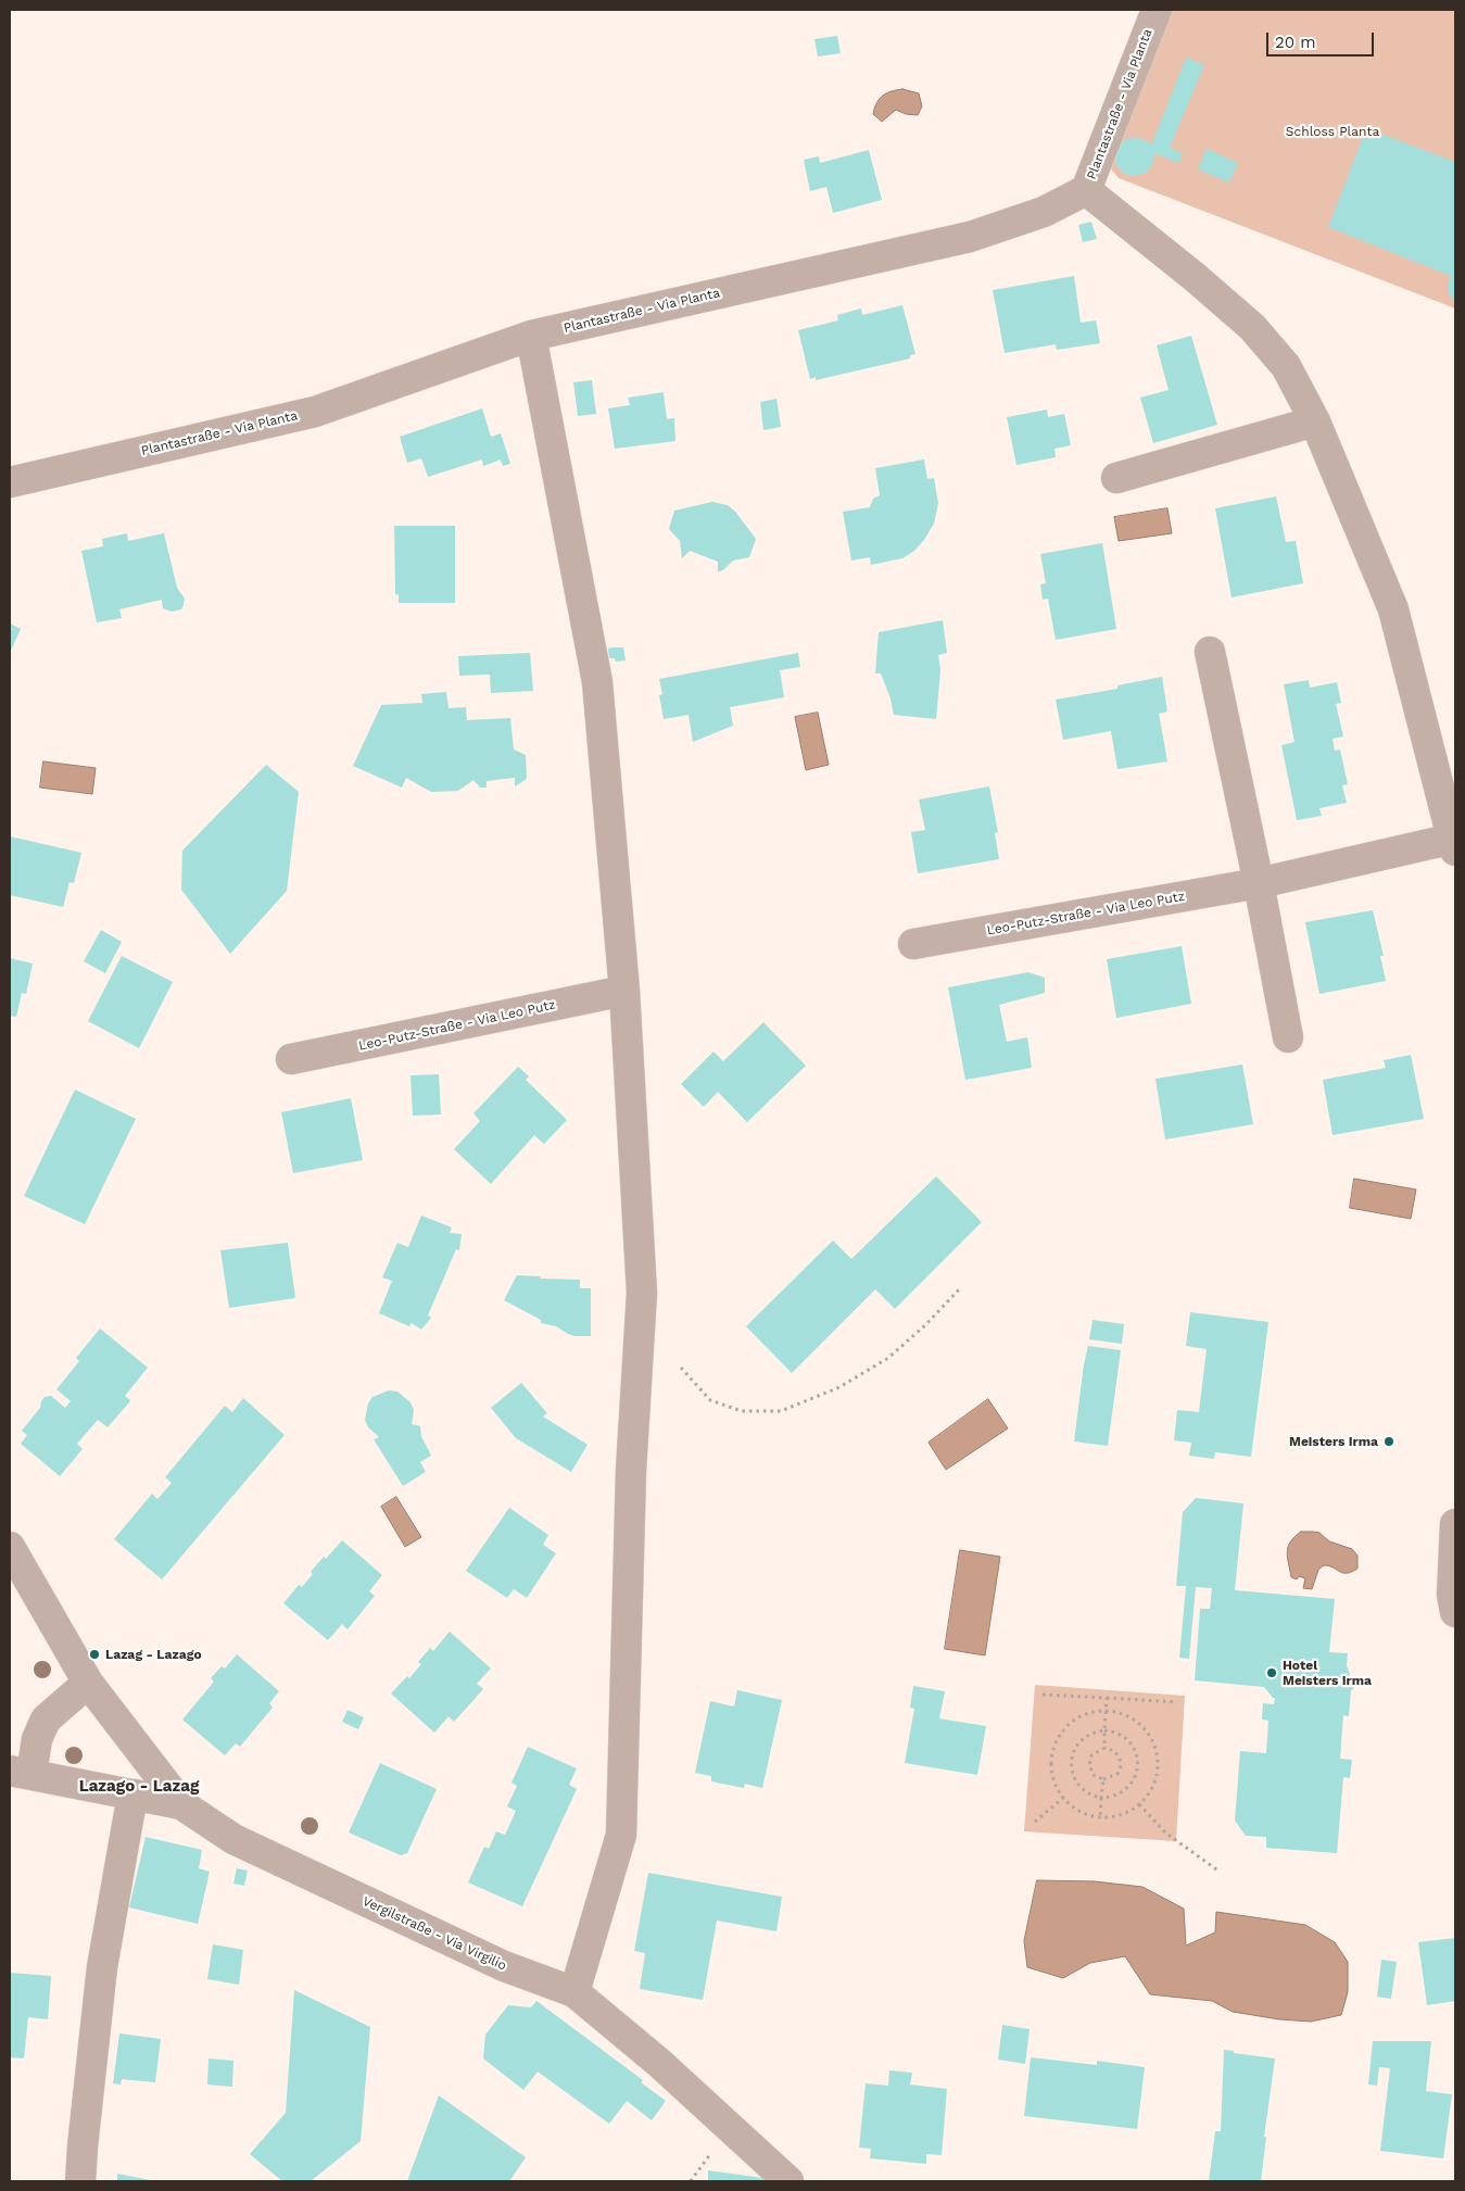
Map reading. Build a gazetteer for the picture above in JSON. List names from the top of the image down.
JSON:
{
  "streets": {
    "street": ["Plantastraße - Via Planta", "Leo-Putz-Straße - Via Leo Putz", "Vergilstraße - Via Virgilio"]
  },
  "districts": ["Lazago - Lazag"],
  "parks": ["Schloss Planta"],
  "places": ["Meisters Irma", "Lazag - Lazago", "Hotel Meisters Irma"],
  "scale_bar": "20 m"
}
